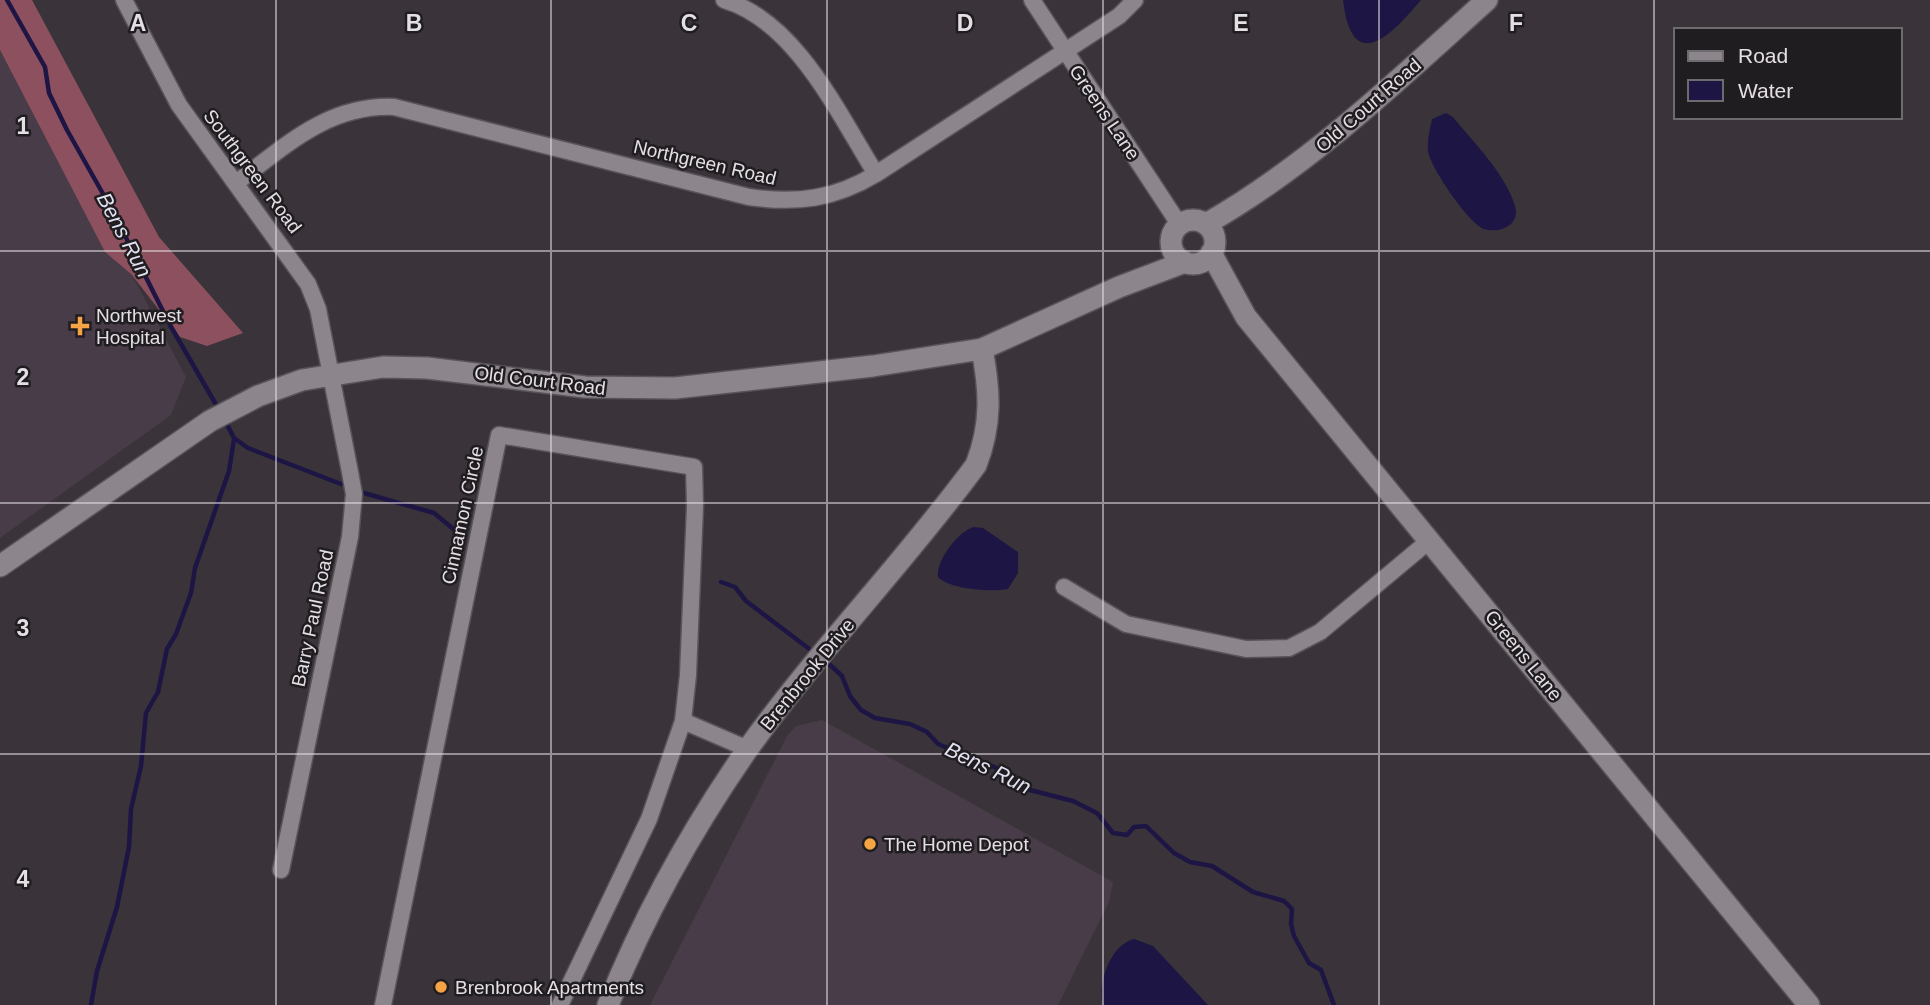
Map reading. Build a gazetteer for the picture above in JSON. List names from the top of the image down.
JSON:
{
  "streets": {
    "street": [
      "Old Court Road",
      "Greens Lane",
      "Northgreen Road",
      "Southgreen Road",
      "Cinnamon Circle",
      "Barry Paul Road",
      "Brenbrook Drive"
    ]
  },
  "crossings": [
    ["Old Court Road", "Greens Lane"],
    ["Old Court Road", "Southgreen Road"],
    ["Old Court Road", "Barry Paul Road"],
    ["Old Court Road", "Brenbrook Drive"],
    ["Greens Lane", "Northgreen Road"],
    ["Northgreen Road", "Southgreen Road"],
    ["Southgreen Road", "Barry Paul Road"]
  ],
  "water": ["Bens Run"],
  "places": {
    "health": ["Northwest Hospital"],
    "other": ["The Home Depot", "Brenbrook Apartments"]
  },
  "legend": ["Road", "Water"],
  "grid": {
    "columns": [
      "A",
      "B",
      "C",
      "D",
      "E",
      "F"
    ],
    "rows": [
      "1",
      "2",
      "3",
      "4"
    ]
  }
}
